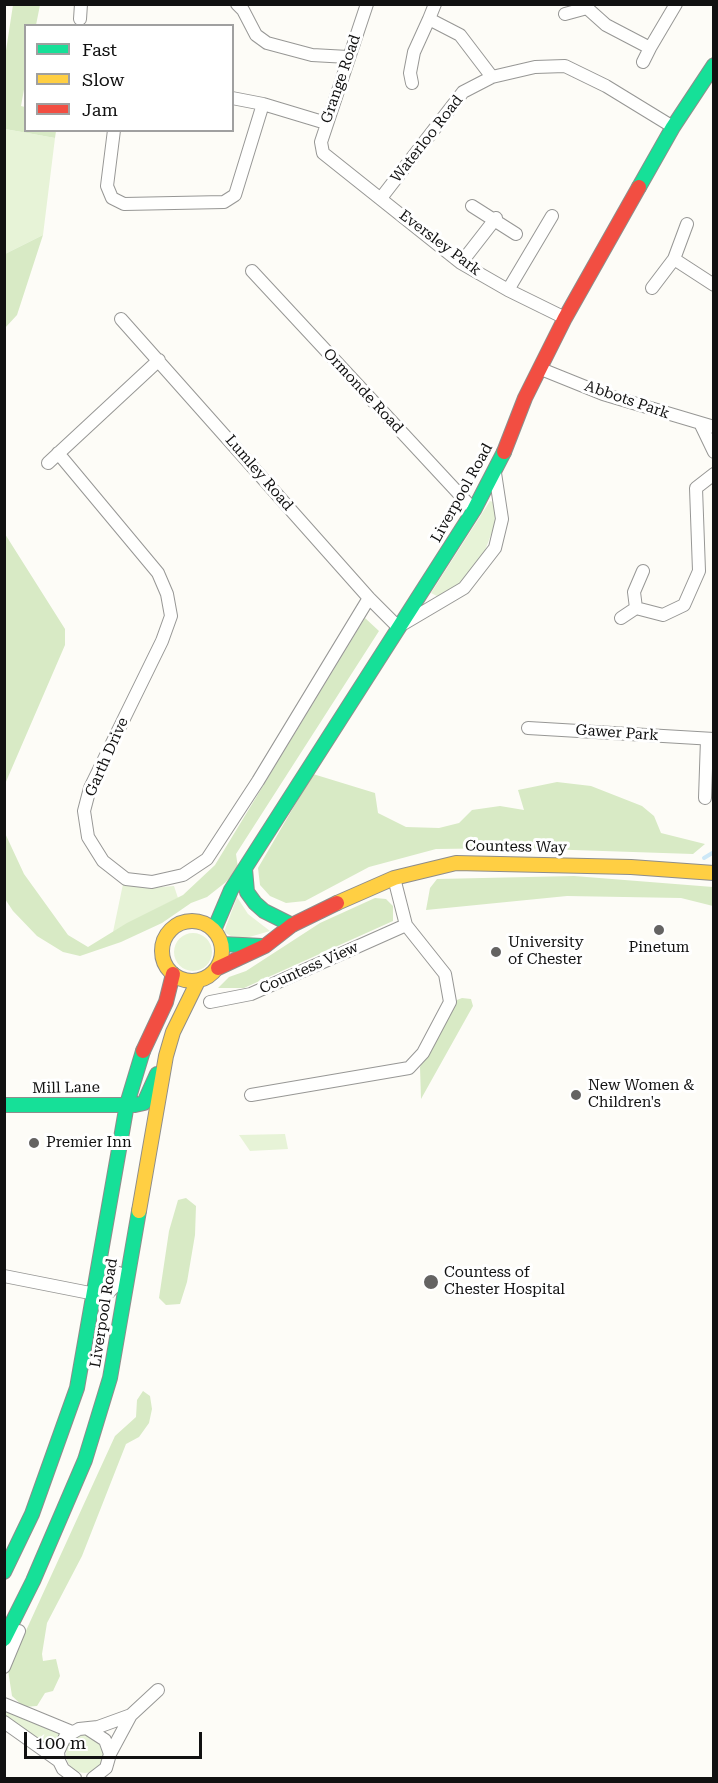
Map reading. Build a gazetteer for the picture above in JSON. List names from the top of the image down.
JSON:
{
  "streets": {
    "main road": ["Liverpool Road", "Countess Way", "Mill Lane"],
    "street": [
      "Grange Road",
      "Waterloo Road",
      "Eversley Park",
      "Ormonde Road",
      "Abbots Park",
      "Lumley Road",
      "Gawer Park",
      "Garth Drive",
      "Countess View"
    ]
  },
  "crossings": [
    ["Grange Road", "Eversley Park"],
    ["Waterloo Road", "Eversley Park"],
    ["Waterloo Road", "Liverpool Road"],
    ["Eversley Park", "Liverpool Road"],
    ["Ormonde Road", "Liverpool Road"],
    ["Abbots Park", "Liverpool Road"],
    ["Lumley Road", "Liverpool Road"],
    ["Lumley Road", "Garth Drive"],
    ["Liverpool Road", "Countess Way"],
    ["Liverpool Road", "Mill Lane"]
  ],
  "places": [
    "Pinetum",
    "University of Chester",
    "New Women & Children's",
    "Premier Inn",
    "Countess of Chester Hospital"
  ],
  "legend": ["Fast", "Slow", "Jam"],
  "scale_bar": "100 m"
}
